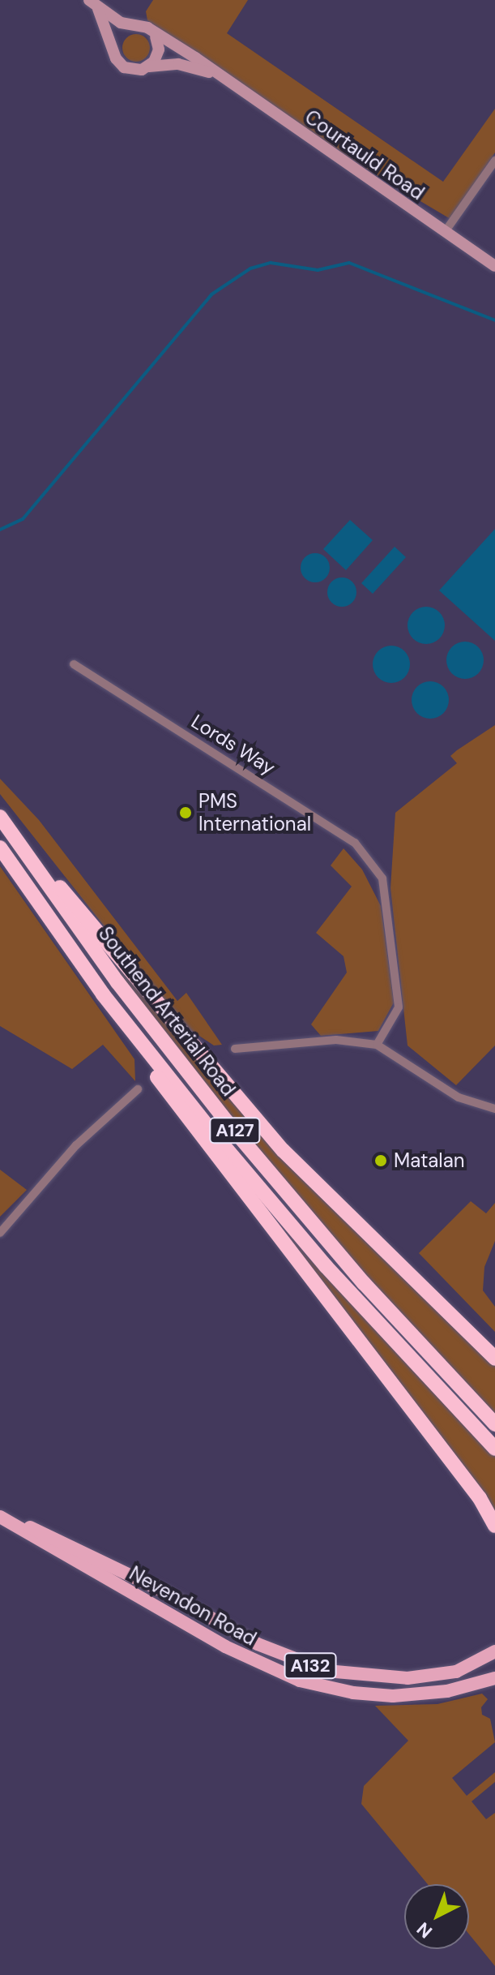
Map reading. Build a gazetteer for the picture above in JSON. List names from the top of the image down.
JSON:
{
  "streets": {
    "highway": ["Southend Arterial Road", "A127"],
    "main road": ["Nevendon Road", "A132"],
    "street": ["Courtauld Road", "Lords Way"]
  },
  "crossings": [
    ["Southend Arterial Road", "A127"]
  ],
  "places": ["PMS International", "Matalan"],
  "north": "bottom left"
}
